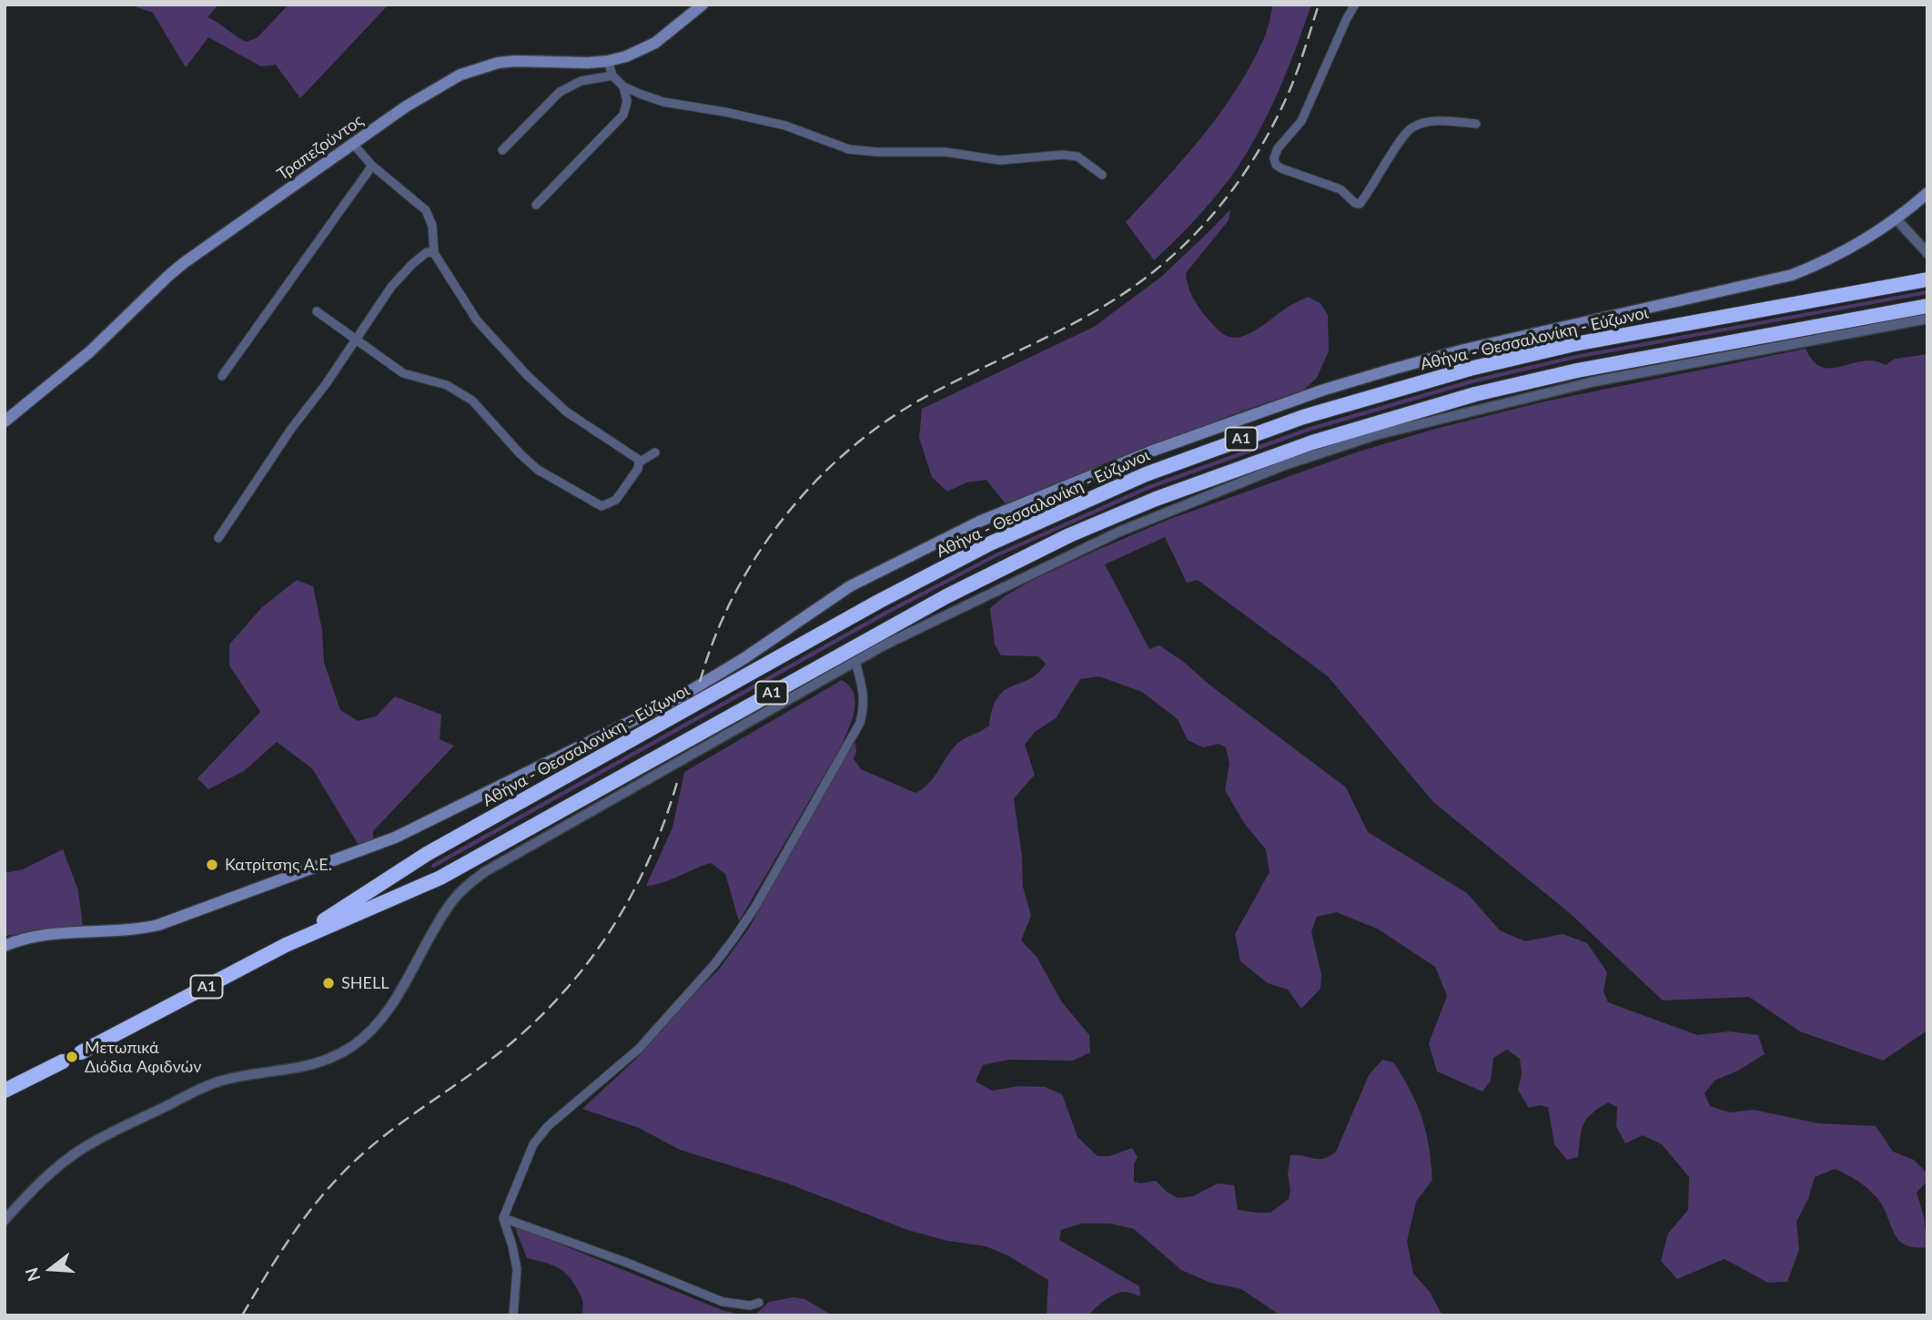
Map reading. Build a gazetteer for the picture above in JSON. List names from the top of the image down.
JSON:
{
  "streets": {
    "highway": ["Αθήνα - Θεσσαλονίκη - Εύζωνοι", "Α1"],
    "main road": ["Τραπεζούντος"]
  },
  "places": ["Κατρίτσης Α.Ε.", "SHELL", "Μετωπικά Διόδια Αφιδνών"],
  "north": "left"
}
